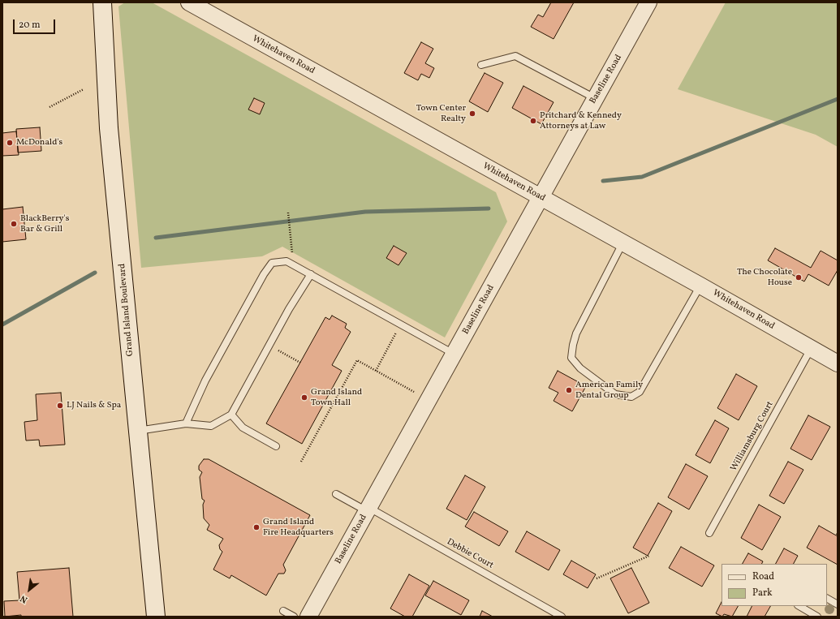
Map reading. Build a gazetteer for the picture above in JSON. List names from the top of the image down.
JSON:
{
  "streets": {
    "main road": ["Grand Island Boulevard"],
    "street": ["Whitehaven Road", "Baseline Road"],
    "lane": ["Williamsburg Court", "Debbie Court"]
  },
  "crossings": [
    ["Whitehaven Road", "Baseline Road"],
    ["Whitehaven Road", "Williamsburg Court"],
    ["Baseline Road", "Debbie Court"]
  ],
  "places": [
    "Town Center Realty",
    "Pritchard & Kennedy Attorneys at Law",
    "McDonald's",
    "BlackBerry's Bar & Grill",
    "The Chocolate House",
    "American Family Dental Group",
    "Grand Island Town Hall",
    "LJ Nails & Spa",
    "Grand Island Fire Headquarters"
  ],
  "legend": ["Road", "Park"],
  "scale_bar": "20 m",
  "north": "bottom left"
}
